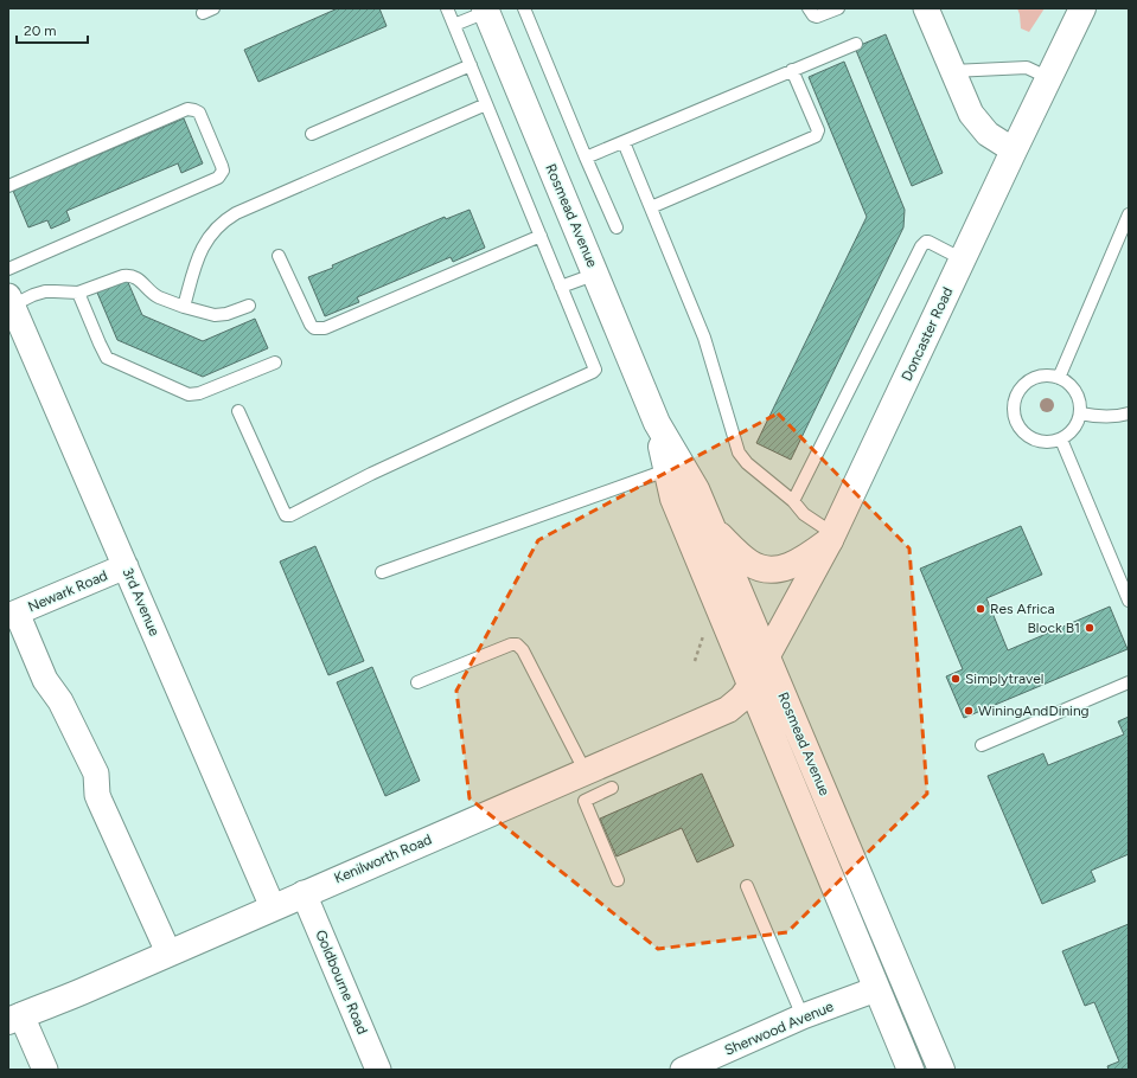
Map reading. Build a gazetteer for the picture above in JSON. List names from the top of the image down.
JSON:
{
  "streets": {
    "main road": ["Rosmead Avenue", "Doncaster Road", "Kenilworth Road"],
    "street": [
      "Newark Road",
      "3rd Avenue",
      "Goldbourne Road",
      "Sherwood Avenue"
    ]
  },
  "crossings": [
    ["Rosmead Avenue", "Doncaster Road"],
    ["Rosmead Avenue", "Kenilworth Road"],
    ["Rosmead Avenue", "Sherwood Avenue"],
    ["Doncaster Road", "Kenilworth Road"],
    ["Newark Road", "3rd Avenue"],
    ["3rd Avenue", "Kenilworth Road"],
    ["Kenilworth Road", "Goldbourne Road"]
  ],
  "places": [
    "Res Africa",
    "Block B1",
    "Simplytravel",
    "WiningAndDining"
  ],
  "scale_bar": "20 m"
}
